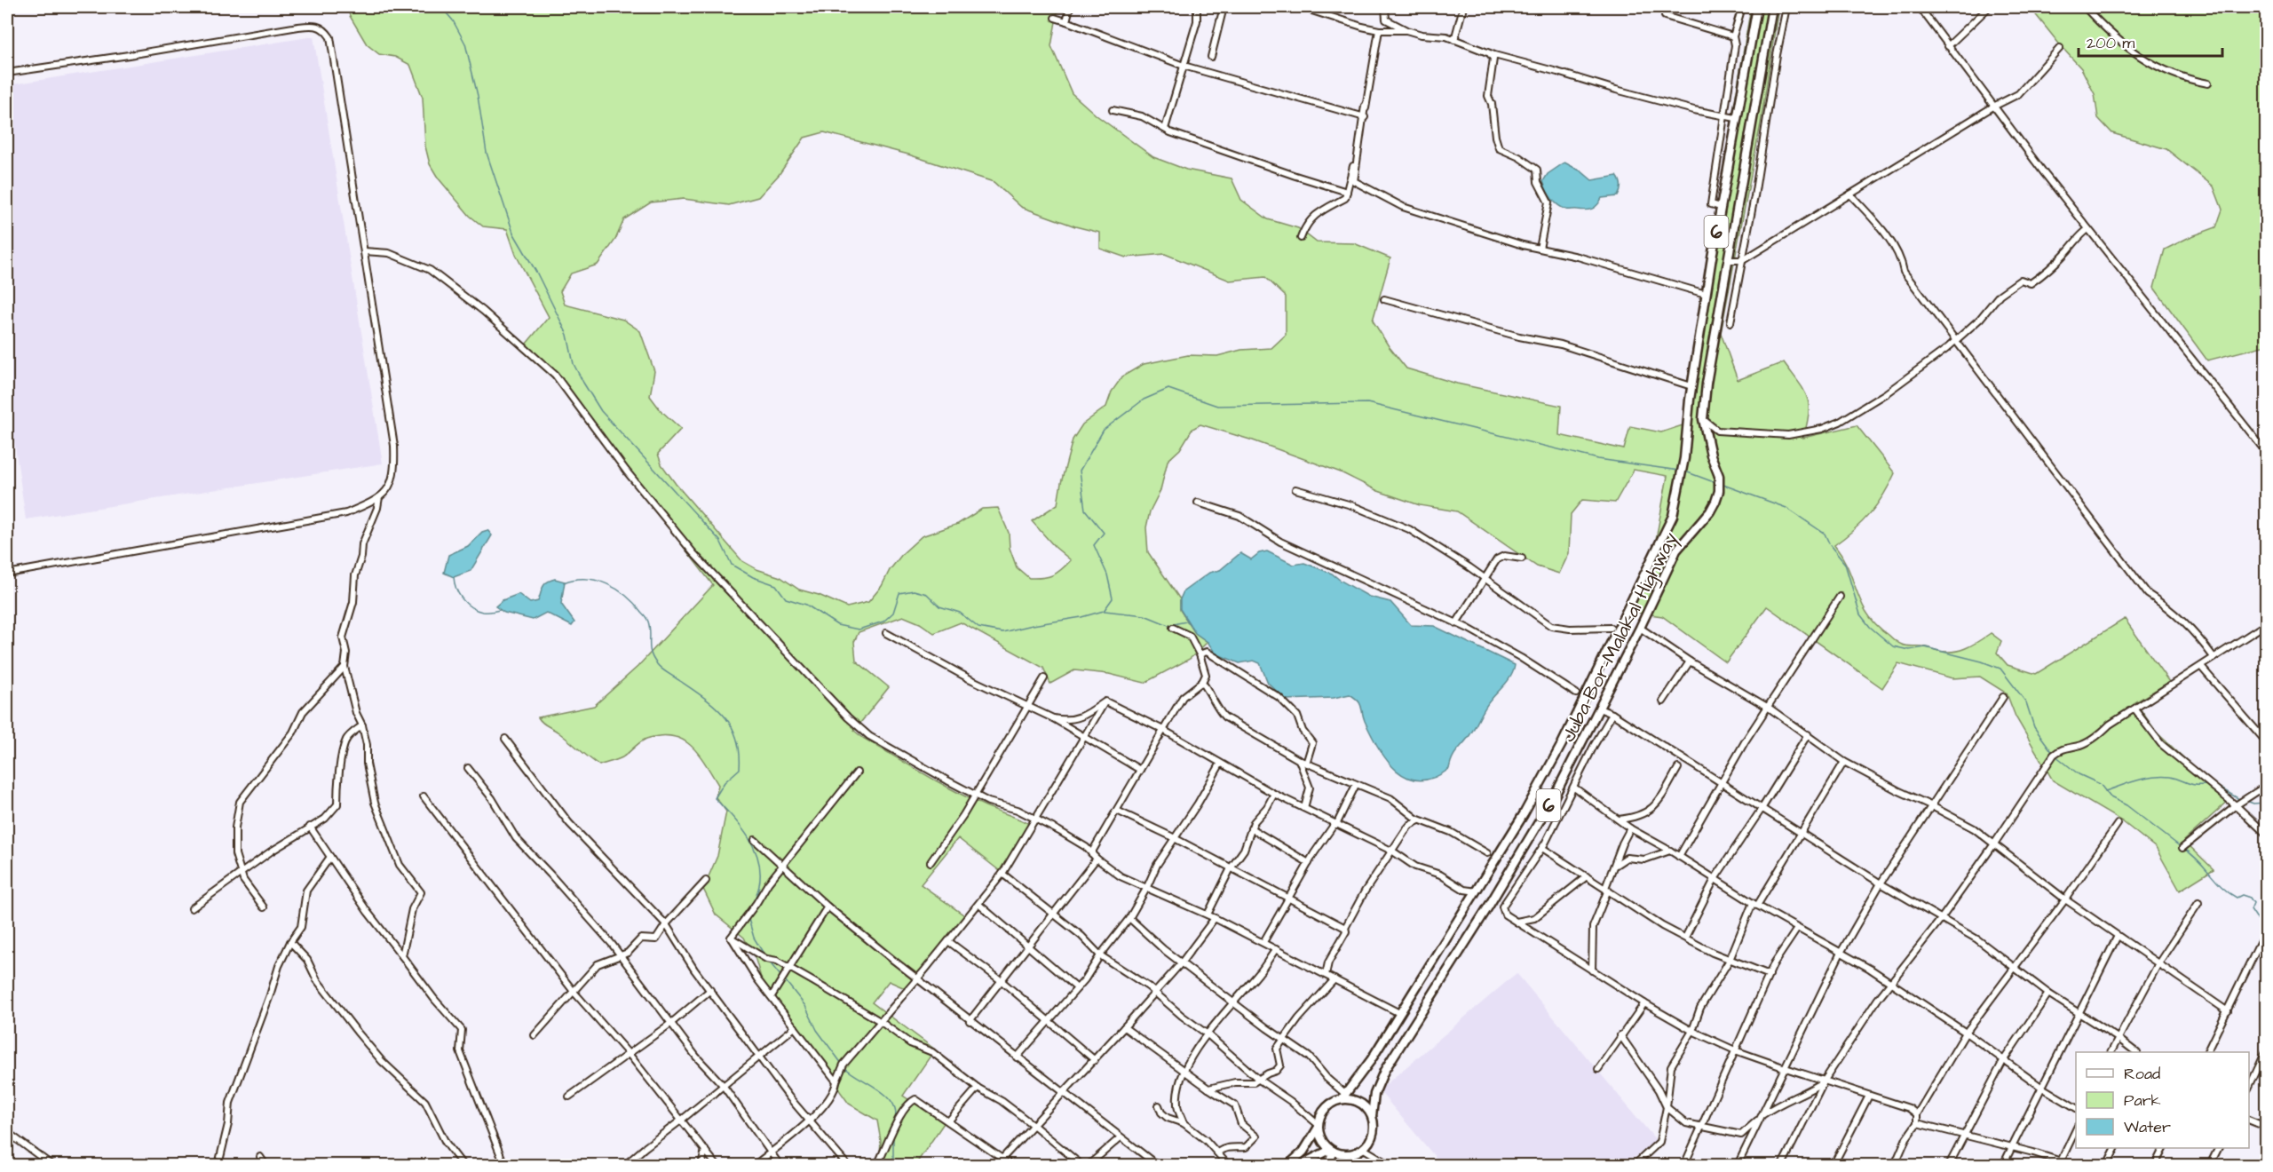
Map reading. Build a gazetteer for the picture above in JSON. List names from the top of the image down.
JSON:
{
  "streets": {
    "highway": ["6", "Juba-Bor-Malakal Highway"]
  },
  "legend": ["Road", "Park", "Water"],
  "scale_bar": "200 m"
}
